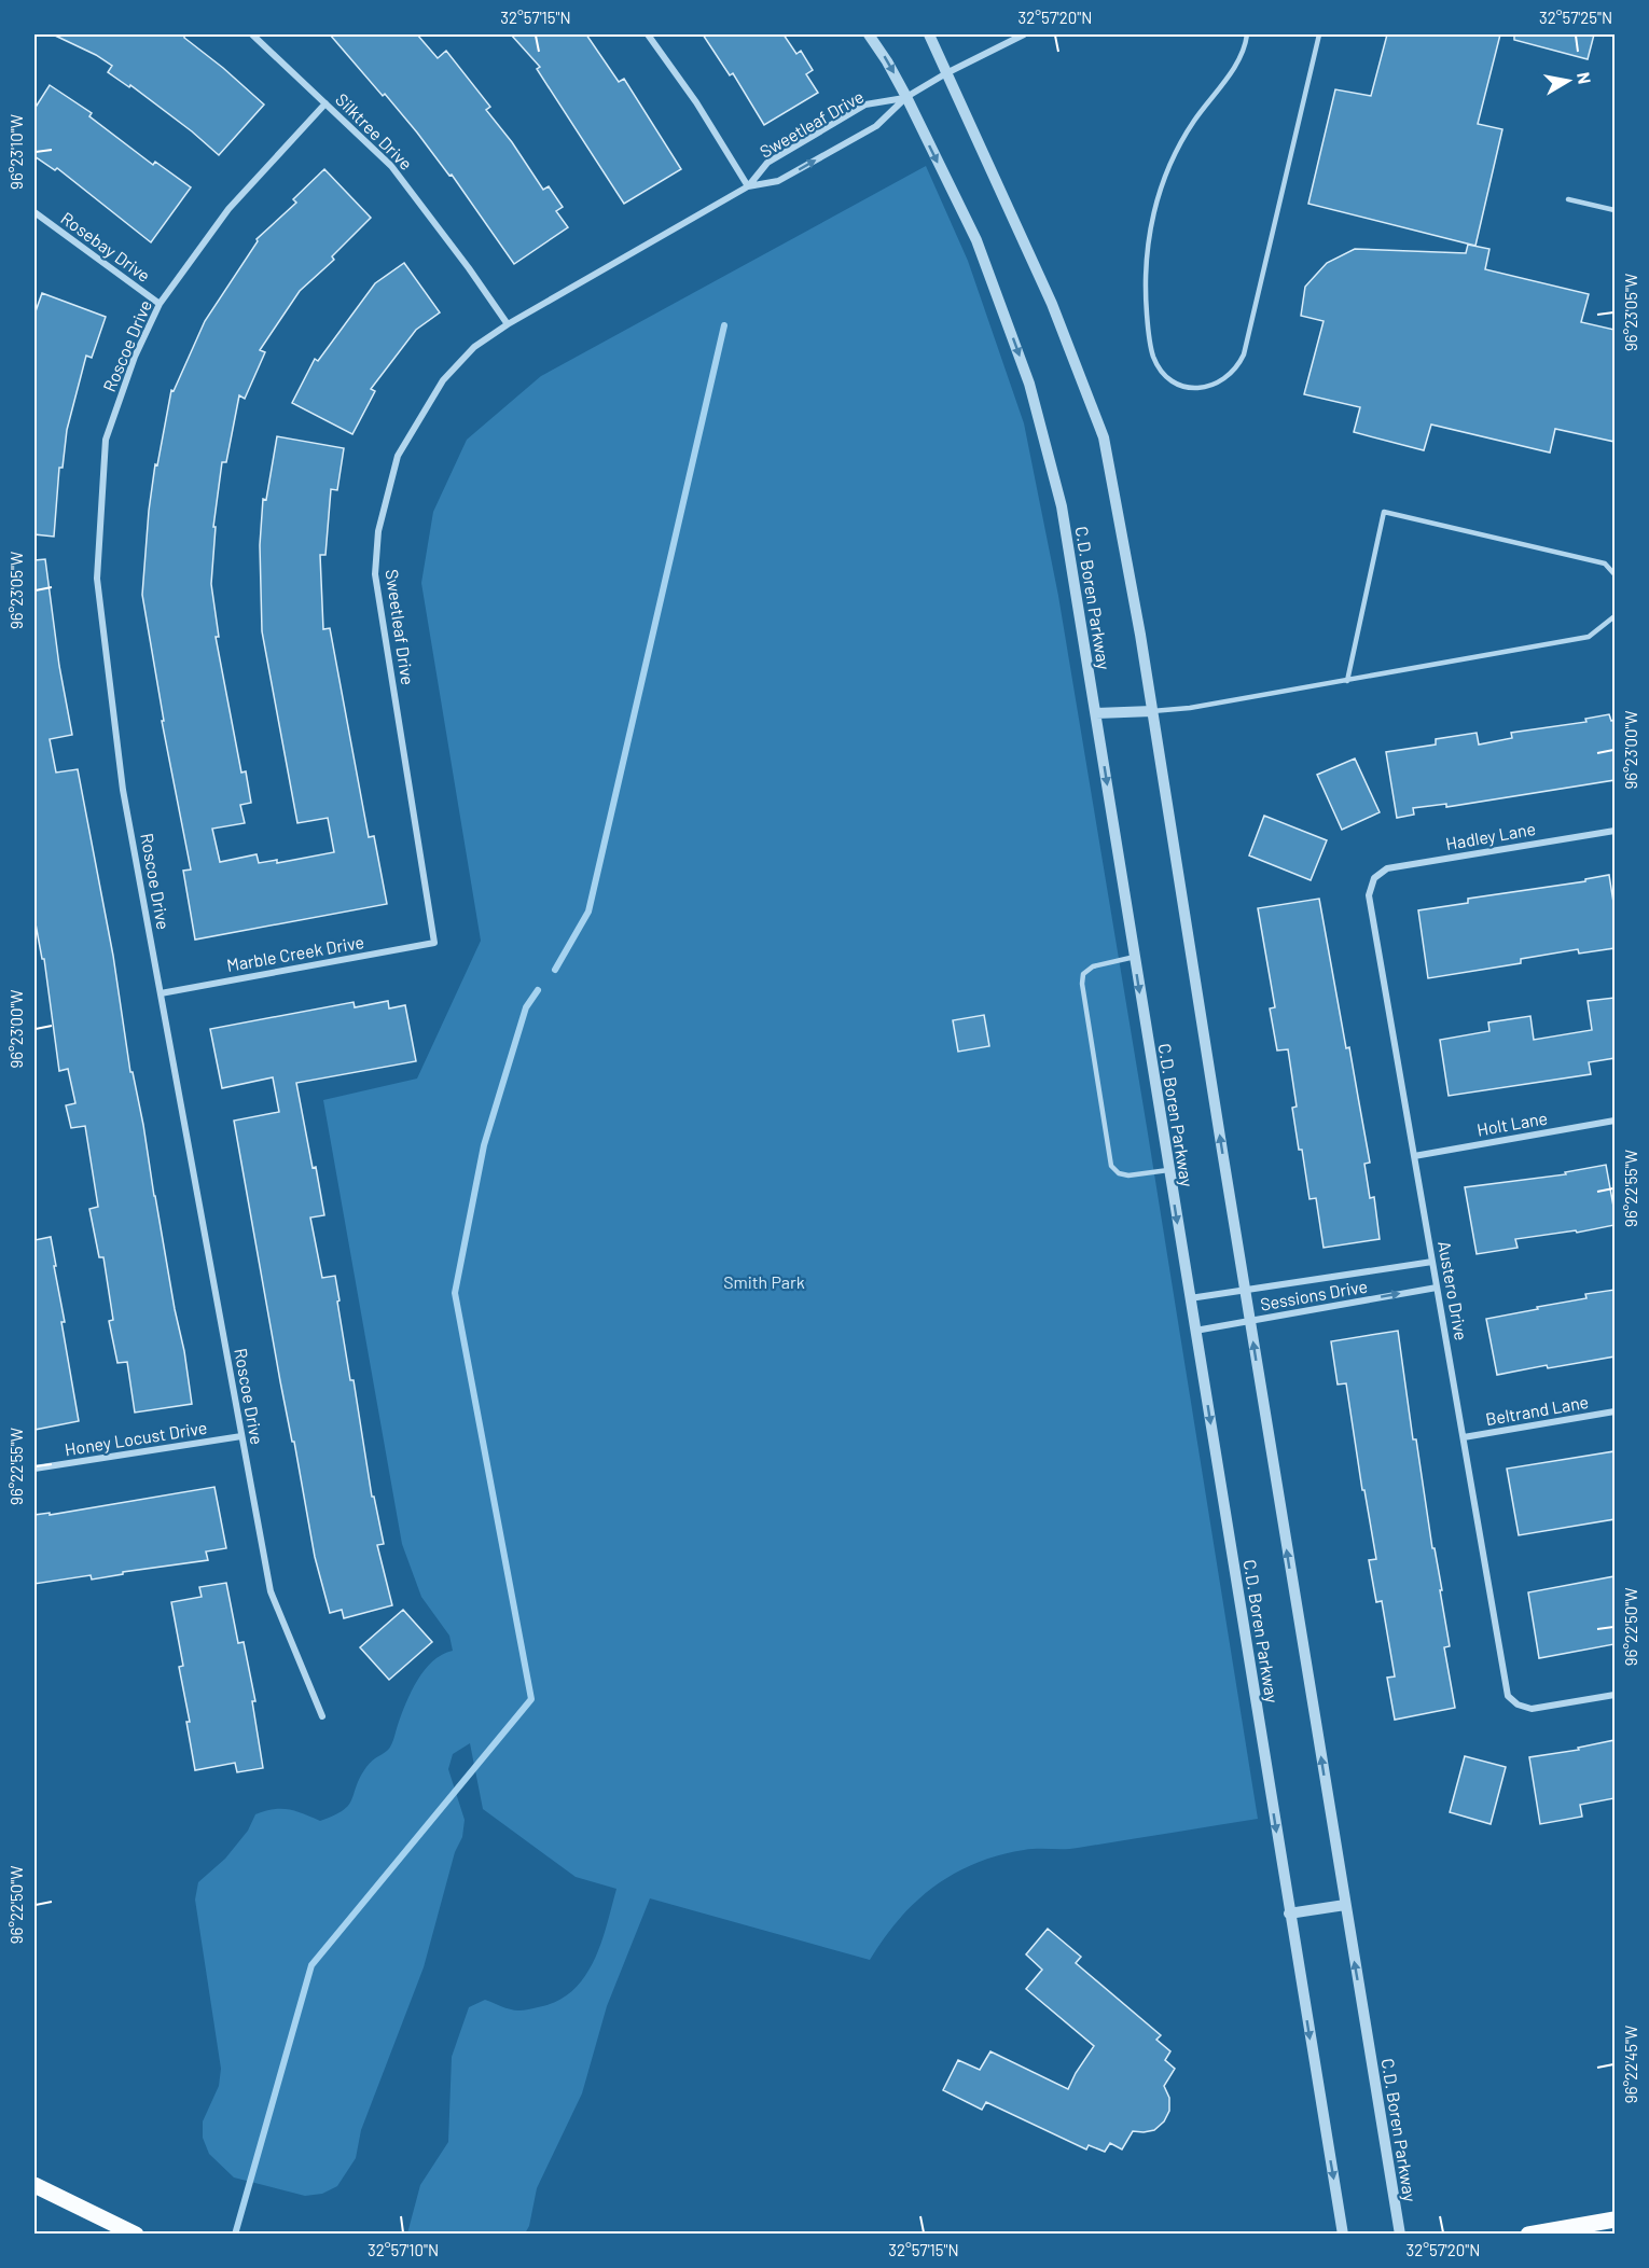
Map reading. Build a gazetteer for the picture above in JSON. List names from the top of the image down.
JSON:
{
  "streets": {
    "street": [
      "Sweetleaf Drive",
      "Silktree Drive",
      "Rosebay Drive",
      "Roscoe Drive",
      "C.D. Boren Parkway",
      "Hadley Lane",
      "Marble Creek Drive",
      "Holt Lane",
      "Austero Drive",
      "Sessions Drive",
      "Beltrand Lane",
      "Honey Locust Drive"
    ]
  },
  "crossings": [
    ["Sweetleaf Drive", "Silktree Drive"],
    ["Sweetleaf Drive", "C.D. Boren Parkway"],
    ["Sweetleaf Drive", "Marble Creek Drive"],
    ["Silktree Drive", "Roscoe Drive"],
    ["Rosebay Drive", "Roscoe Drive"],
    ["Roscoe Drive", "Marble Creek Drive"],
    ["Roscoe Drive", "Honey Locust Drive"],
    ["C.D. Boren Parkway", "Sessions Drive"],
    ["Hadley Lane", "Austero Drive"],
    ["Holt Lane", "Austero Drive"],
    ["Austero Drive", "Sessions Drive"],
    ["Austero Drive", "Beltrand Lane"]
  ],
  "parks": ["Smith Park"],
  "north": "right",
  "coordinates": [
    "32°57'15\"N",
    "32°57'20\"N",
    "32°57'25\"N",
    "96°23'10\"W",
    "96°23'05\"W",
    "96°23'00\"W",
    "96°22'55\"W",
    "96°22'50\"W",
    "96°22'45\"W",
    "32°57'10\"N"
  ]
}
